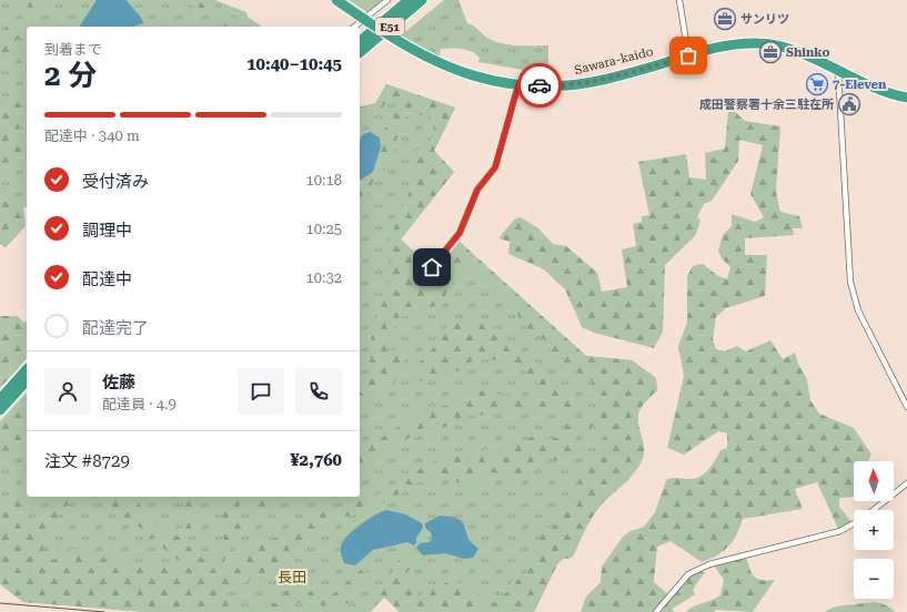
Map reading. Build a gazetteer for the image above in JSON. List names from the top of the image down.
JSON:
{
  "streets": {
    "highway": ["E51", "Sawara-kaido"]
  },
  "districts": ["長田"],
  "places": {
    "office": ["サンリツ", "Shinko"],
    "supermarket": ["7-Eleven"],
    "public building": ["成田警察署十余三駐在所"]
  },
  "north": "top",
  "page": {
    "heading": ["2 分", "到着まで", "10:40–10:45"],
    "panel": [
      "佐藤",
      "配達員 · 4.9",
      "注文 #8729",
      "¥2,760"
    ],
    "bar": "配達中 · 340 m",
    "list": [
      ["受付済み", "10:18"],
      ["調理中", "10:25"],
      ["配達中", "10:32"],
      "配達完了"
    ],
    "map_buttons": ["+", "−"]
  }
}
